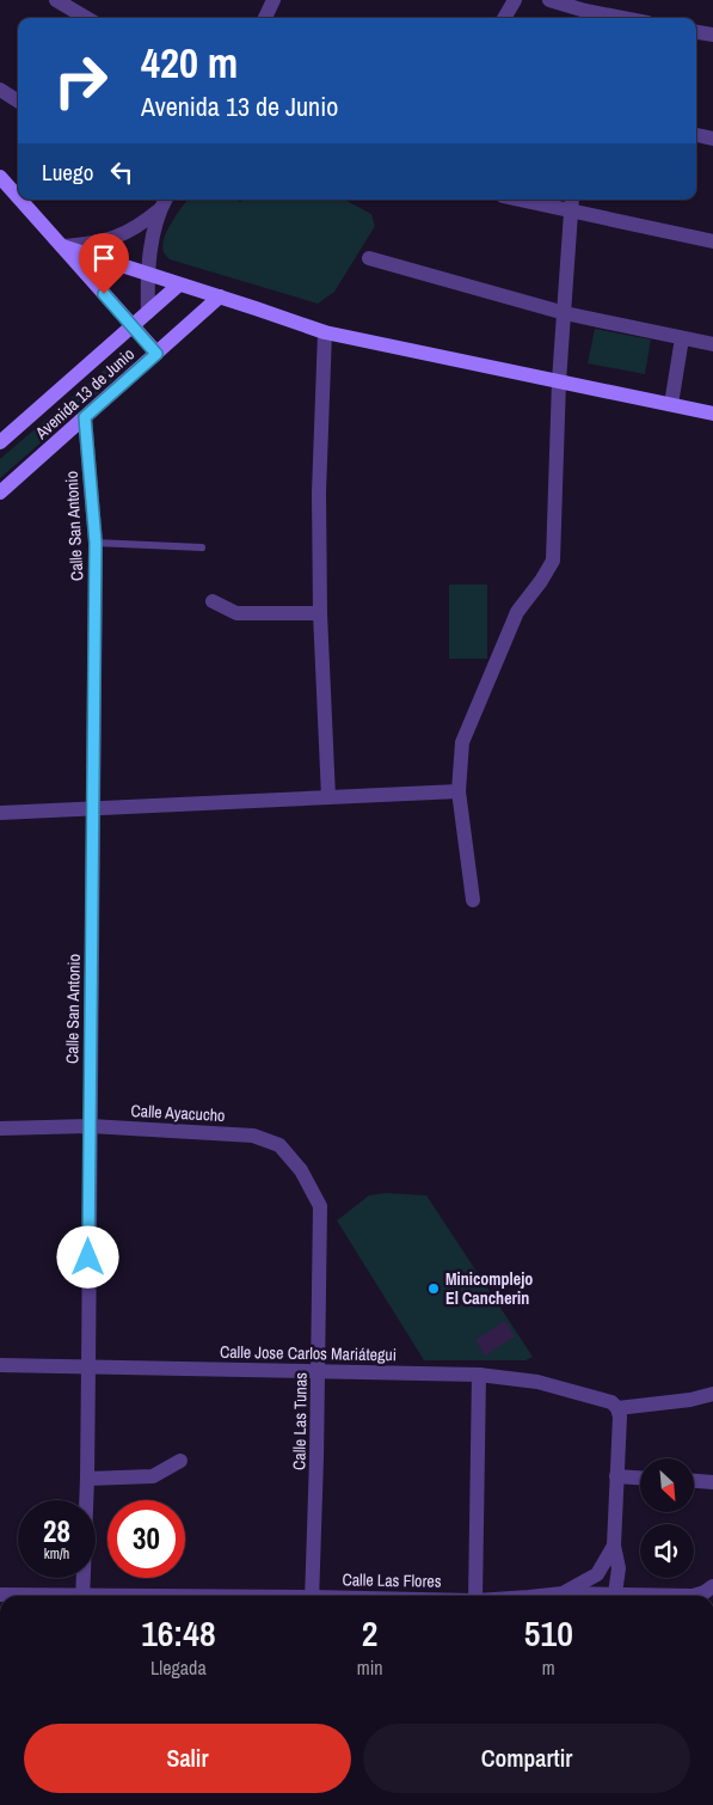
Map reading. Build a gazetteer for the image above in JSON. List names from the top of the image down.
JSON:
{
  "streets": {
    "street": [
      "Avenida 13 de Junio",
      "Calle San Antonio",
      "Calle Ayacucho",
      "Calle Jose Carlos Mariátegui",
      "Calle Las Tunas",
      "Calle Las Flores"
    ]
  },
  "crossings": [
    ["Avenida 13 de Junio", "Calle San Antonio"],
    ["Calle San Antonio", "Calle Ayacucho"],
    ["Calle San Antonio", "Calle Jose Carlos Mariátegui"],
    ["Calle Ayacucho", "Calle Las Tunas"],
    ["Calle Jose Carlos Mariátegui", "Calle Las Tunas"],
    ["Calle Jose Carlos Mariátegui", "Calle Las Flores"]
  ],
  "places": ["Minicomplejo El Cancherin"],
  "north": "bottom right",
  "page": {
    "turn": ["420 m", "Avenida 13 de Junio"],
    "then": "Luego",
    "speed": "28 km/h",
    "limit": "30",
    "eta": [
      "16:48",
      "Llegada",
      "2",
      "min",
      "510",
      "m"
    ],
    "buttons": ["Salir", "Compartir"]
  }
}
